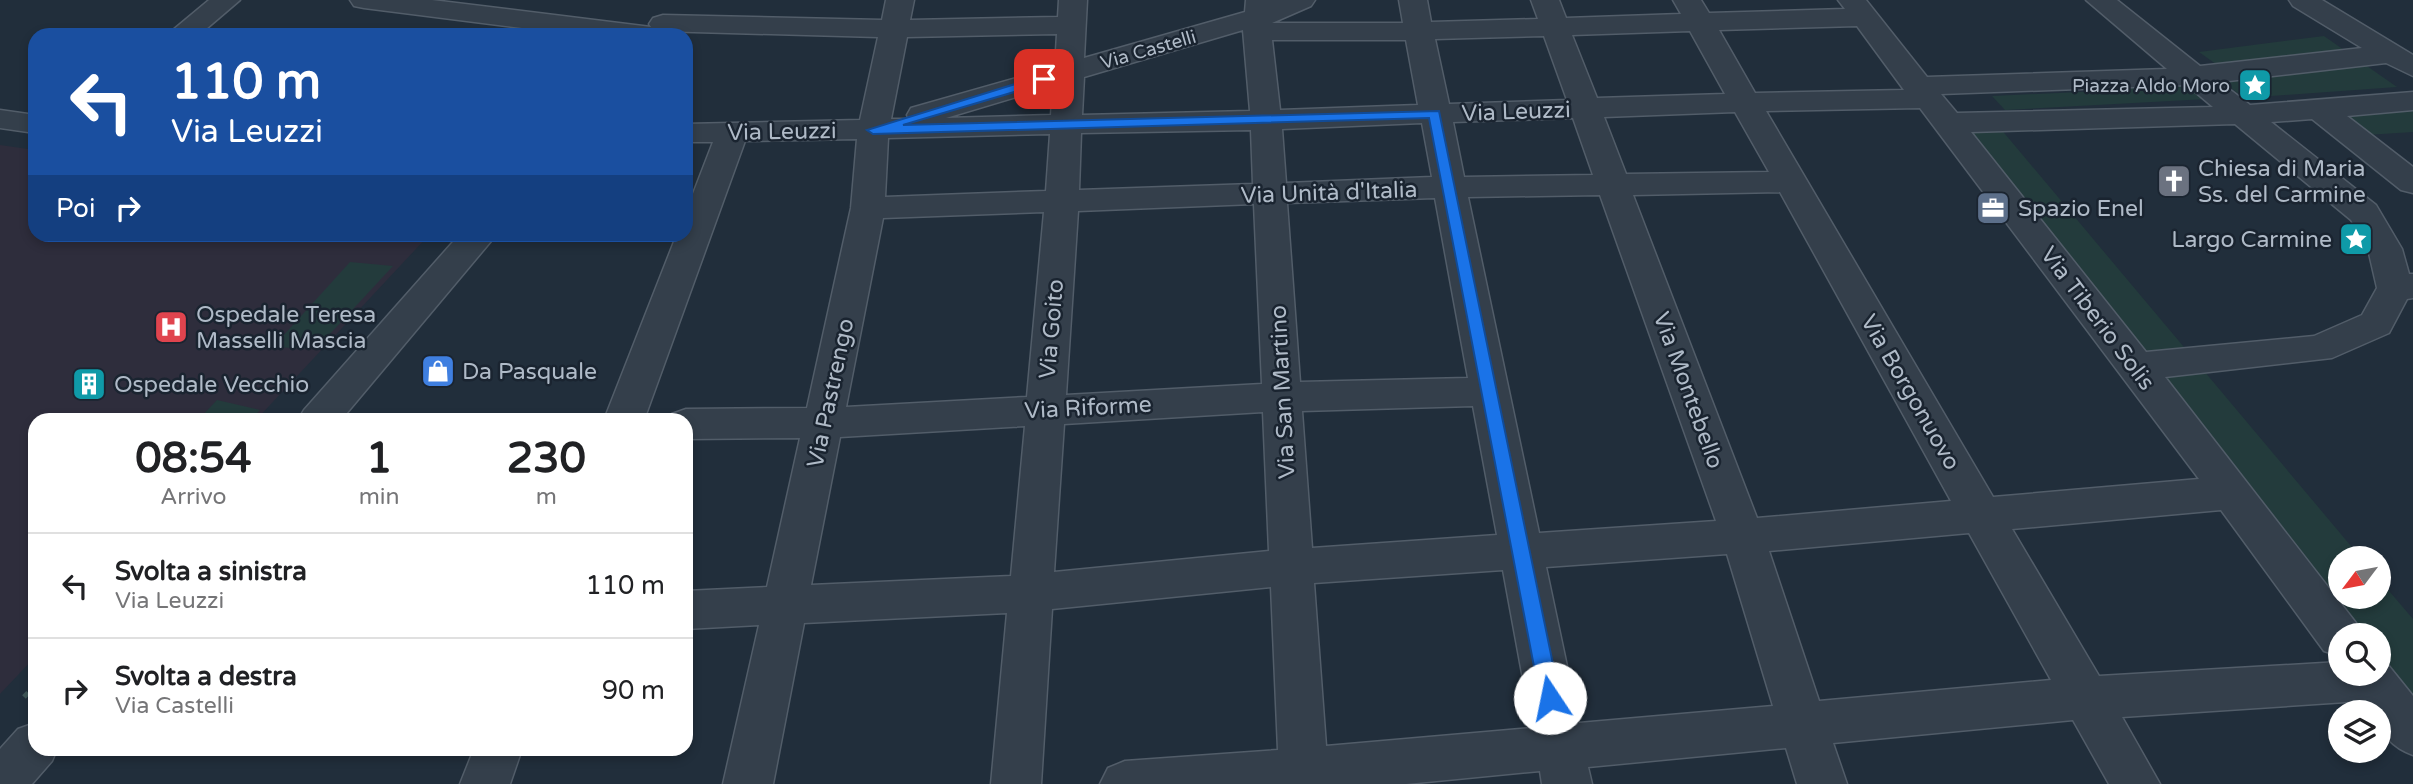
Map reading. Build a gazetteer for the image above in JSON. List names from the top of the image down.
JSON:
{
  "streets": {
    "street": [
      "Via Castelli",
      "Via Leuzzi",
      "Via Unità d'Italia",
      "Via Tiberio Solis",
      "Via Goito",
      "Via Montebello",
      "Via San Martino",
      "Via Borgonuovo",
      "Via Pastrengo",
      "Via Riforme"
    ]
  },
  "crossings": [
    ["Via Castelli", "Via Leuzzi"],
    ["Via Castelli", "Via Goito"],
    ["Via Castelli", "Via San Martino"],
    ["Via Castelli", "Via Pastrengo"],
    ["Via Leuzzi", "Via Tiberio Solis"],
    ["Via Leuzzi", "Via Goito"],
    ["Via Leuzzi", "Via Montebello"],
    ["Via Leuzzi", "Via San Martino"],
    ["Via Leuzzi", "Via Borgonuovo"],
    ["Via Leuzzi", "Via Pastrengo"],
    ["Via Unità d'Italia", "Via Goito"],
    ["Via Unità d'Italia", "Via Montebello"],
    ["Via Unità d'Italia", "Via San Martino"],
    ["Via Unità d'Italia", "Via Borgonuovo"],
    ["Via Unità d'Italia", "Via Pastrengo"],
    ["Via Goito", "Via Riforme"],
    ["Via San Martino", "Via Riforme"],
    ["Via Pastrengo", "Via Riforme"]
  ],
  "places": {
    "place": ["Piazza Aldo Moro", "Largo Carmine"],
    "church": ["Chiesa di Maria Ss. del Carmine"],
    "office": ["Spazio Enel"],
    "hospital": ["Ospedale Teresa Masselli Mascia"],
    "shop": ["Da Pasquale"],
    "building": ["Ospedale Vecchio"]
  },
  "north": "bottom left",
  "page": {
    "turn": ["110 m", "Via Leuzzi"],
    "then": "Poi",
    "eta": [
      "08:54",
      "Arrivo",
      "1",
      "min",
      "230",
      "m"
    ],
    "list": [
      {
        "name": "Svolta a sinistra",
        "note": "Via Leuzzi",
        "value": "110 m"
      },
      {
        "name": "Svolta a destra",
        "note": "Via Castelli",
        "value": "90 m"
      }
    ]
  }
}
